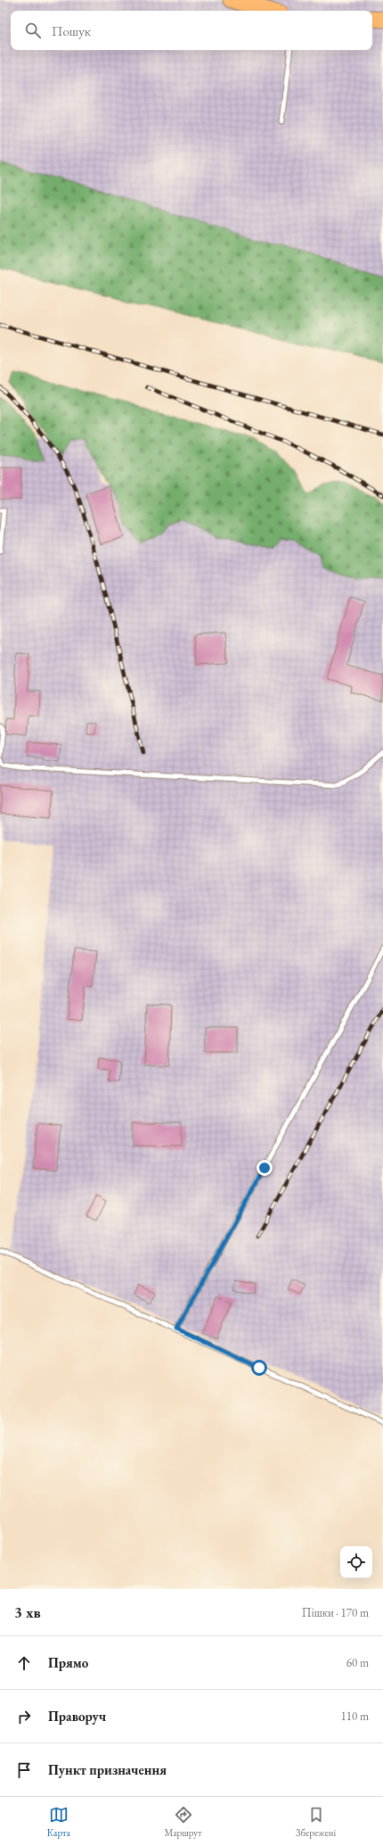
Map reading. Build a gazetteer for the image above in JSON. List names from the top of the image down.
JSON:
{
  "page": {
    "search": "Пошук",
    "heading": ["3 хв", "Пішки · 170 m"],
    "list": [
      ["Прямо", "60 m"],
      ["Праворуч", "110 m"],
      "Пункт призначення"
    ],
    "nav": ["Карта", "Маршрут", "Збережені"]
  }
}
